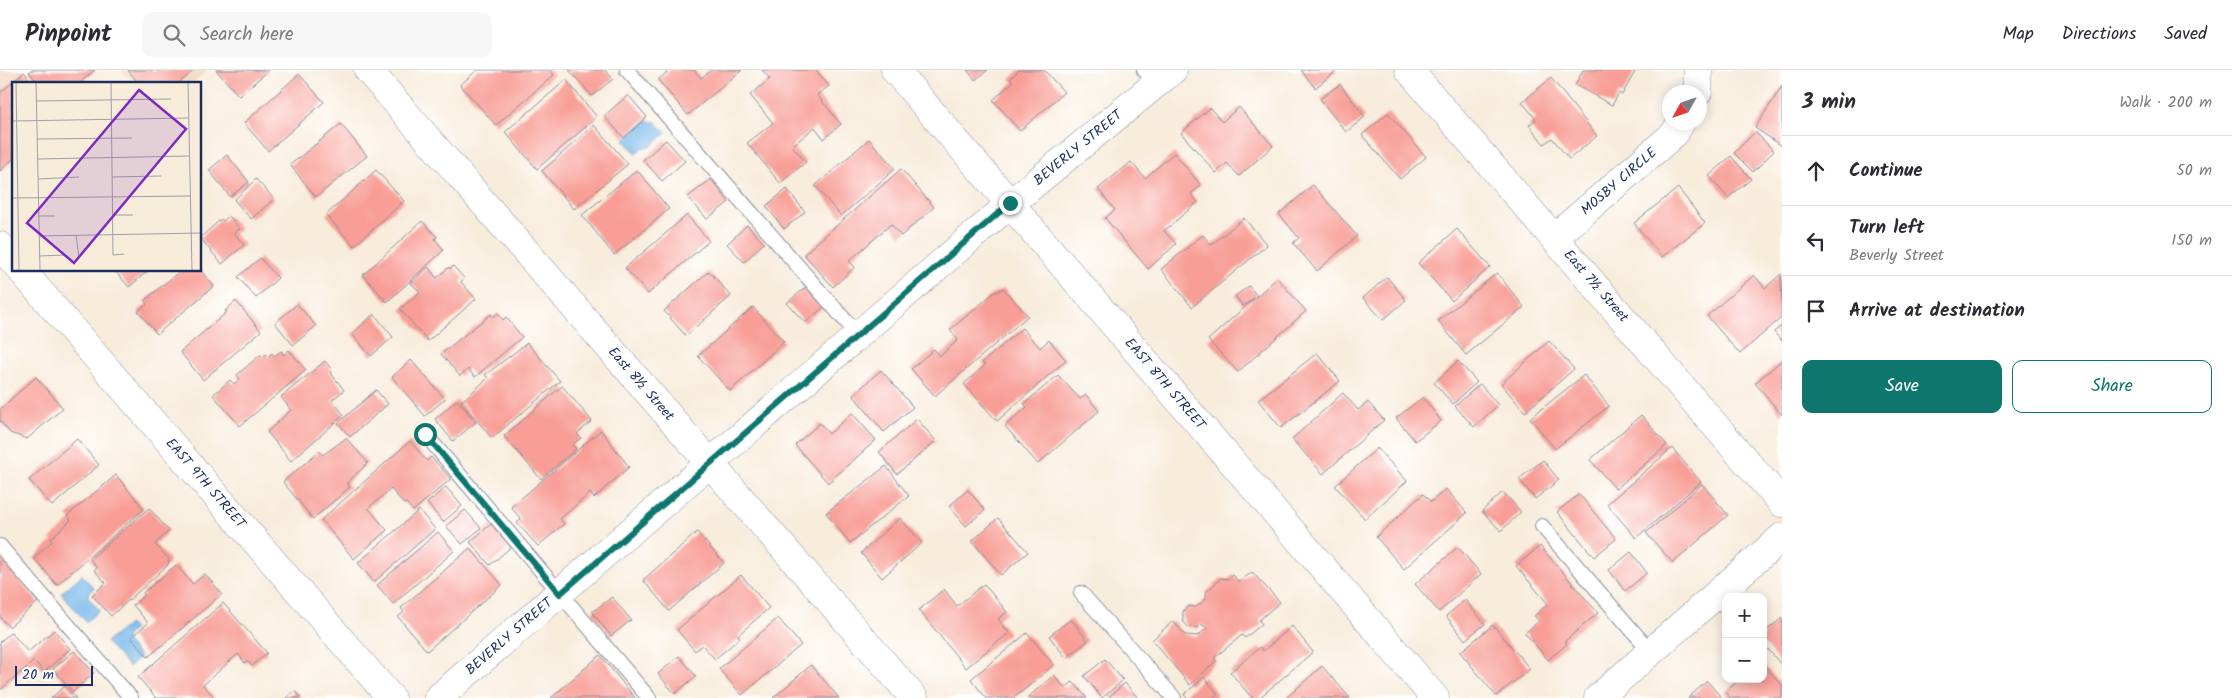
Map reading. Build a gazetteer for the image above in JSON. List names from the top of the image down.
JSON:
{
  "streets": {
    "street": [
      "BEVERLY STREET",
      "MOSBY CIRCLE",
      "East 7½ Street",
      "East 8½ Street",
      "EAST 8TH STREET",
      "EAST 9TH STREET"
    ]
  },
  "crossings": [
    ["BEVERLY STREET", "East 8½ Street"],
    ["BEVERLY STREET", "EAST 8TH STREET"],
    ["MOSBY CIRCLE", "East 7½ Street"]
  ],
  "scale_bar": "20 m",
  "north": "bottom left",
  "page": {
    "header": "Pinpoint",
    "search": "Search here",
    "nav": ["Map", "Directions", "Saved"],
    "heading": ["3 min", "Walk · 200 m"],
    "list": [
      ["Continue", "50 m"],
      ["Turn left", "Beverly Street", "150 m"],
      "Arrive at destination"
    ],
    "buttons": ["Save", "Share"],
    "map_buttons": ["+", "−"],
    "scale": "20 m"
  }
}
